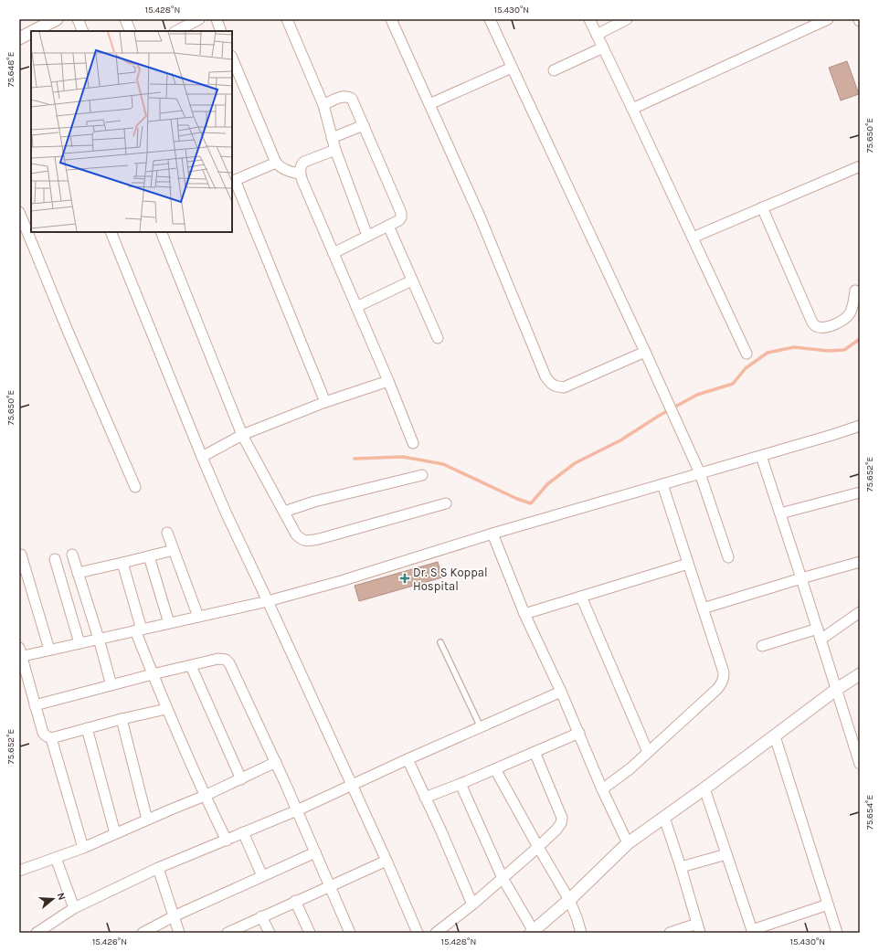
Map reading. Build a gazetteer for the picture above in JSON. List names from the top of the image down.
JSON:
{
  "places": {
    "health": ["Dr. S S Koppal Hospital"]
  },
  "north": "right",
  "coordinates": [
    "15.428°N",
    "15.430°N",
    "75.648°E",
    "75.650°E",
    "75.652°E",
    "75.654°E",
    "15.426°N"
  ]
}
